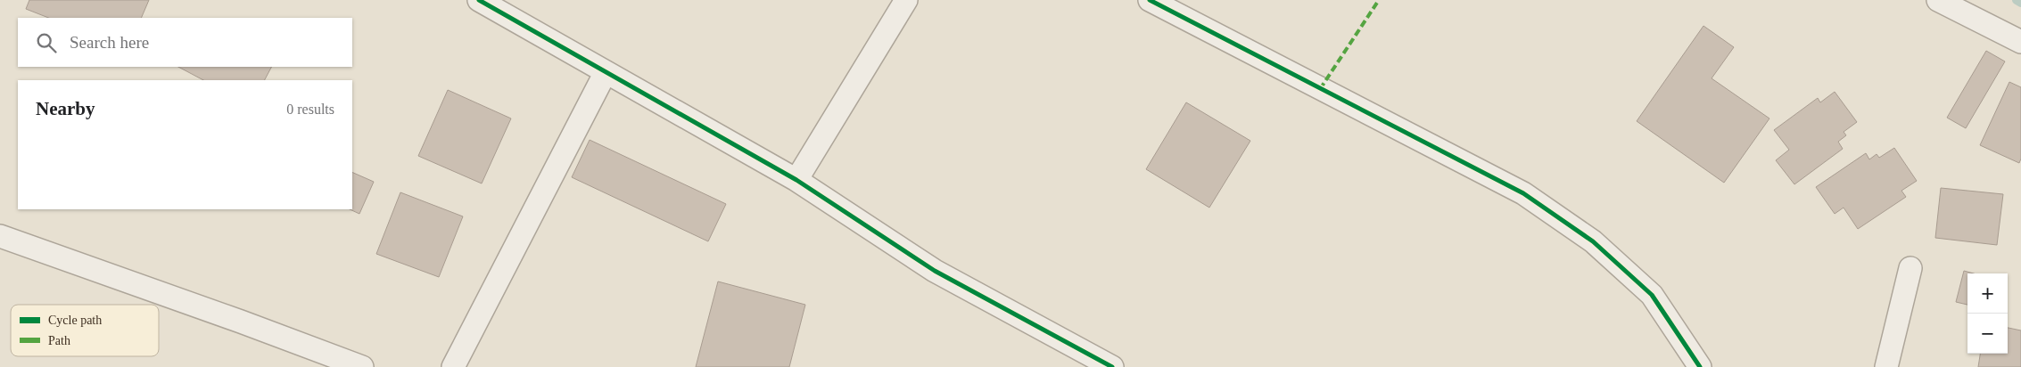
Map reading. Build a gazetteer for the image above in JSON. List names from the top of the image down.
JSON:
{
  "legend": ["Cycle path", "Path"],
  "page": {
    "search": "Search here",
    "heading": ["Nearby", "0 results"],
    "map_buttons": ["+", "−"]
  }
}
